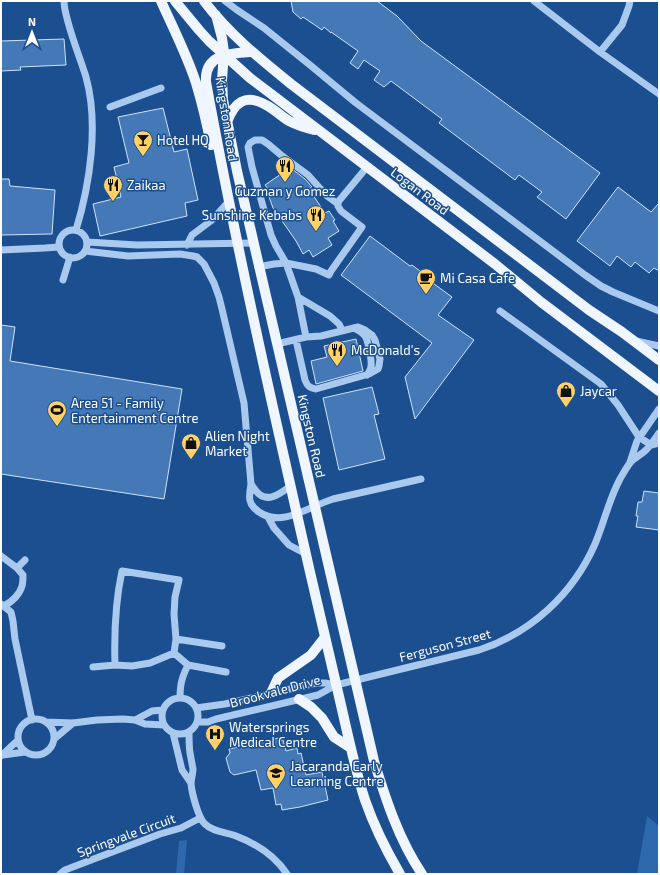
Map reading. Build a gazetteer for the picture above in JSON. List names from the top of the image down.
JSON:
{
  "streets": {
    "main road": ["Kingston Road", "Logan Road"],
    "street": ["Ferguson Street", "Brookvale Drive", "Springvale Circuit"]
  },
  "crossings": [
    ["Kingston Road", "Logan Road"],
    ["Kingston Road", "Ferguson Street"],
    ["Kingston Road", "Brookvale Drive"],
    ["Ferguson Street", "Brookvale Drive"]
  ],
  "places": {
    "bar": ["Hotel HQ"],
    "restaurant": [
      "Guzman y Gomez",
      "Zaikaa",
      "Sunshine Kebabs",
      "McDonald's"
    ],
    "cafe": ["Mi Casa Cafe"],
    "shop": ["Jaycar", "Alien Night Market"],
    "sports": ["Area 51 - Family Entertainment Centre"],
    "hospital": ["Watersprings Medical Centre"],
    "school or university": ["Jacaranda Early Learning Centre"]
  },
  "north": "top"
}
